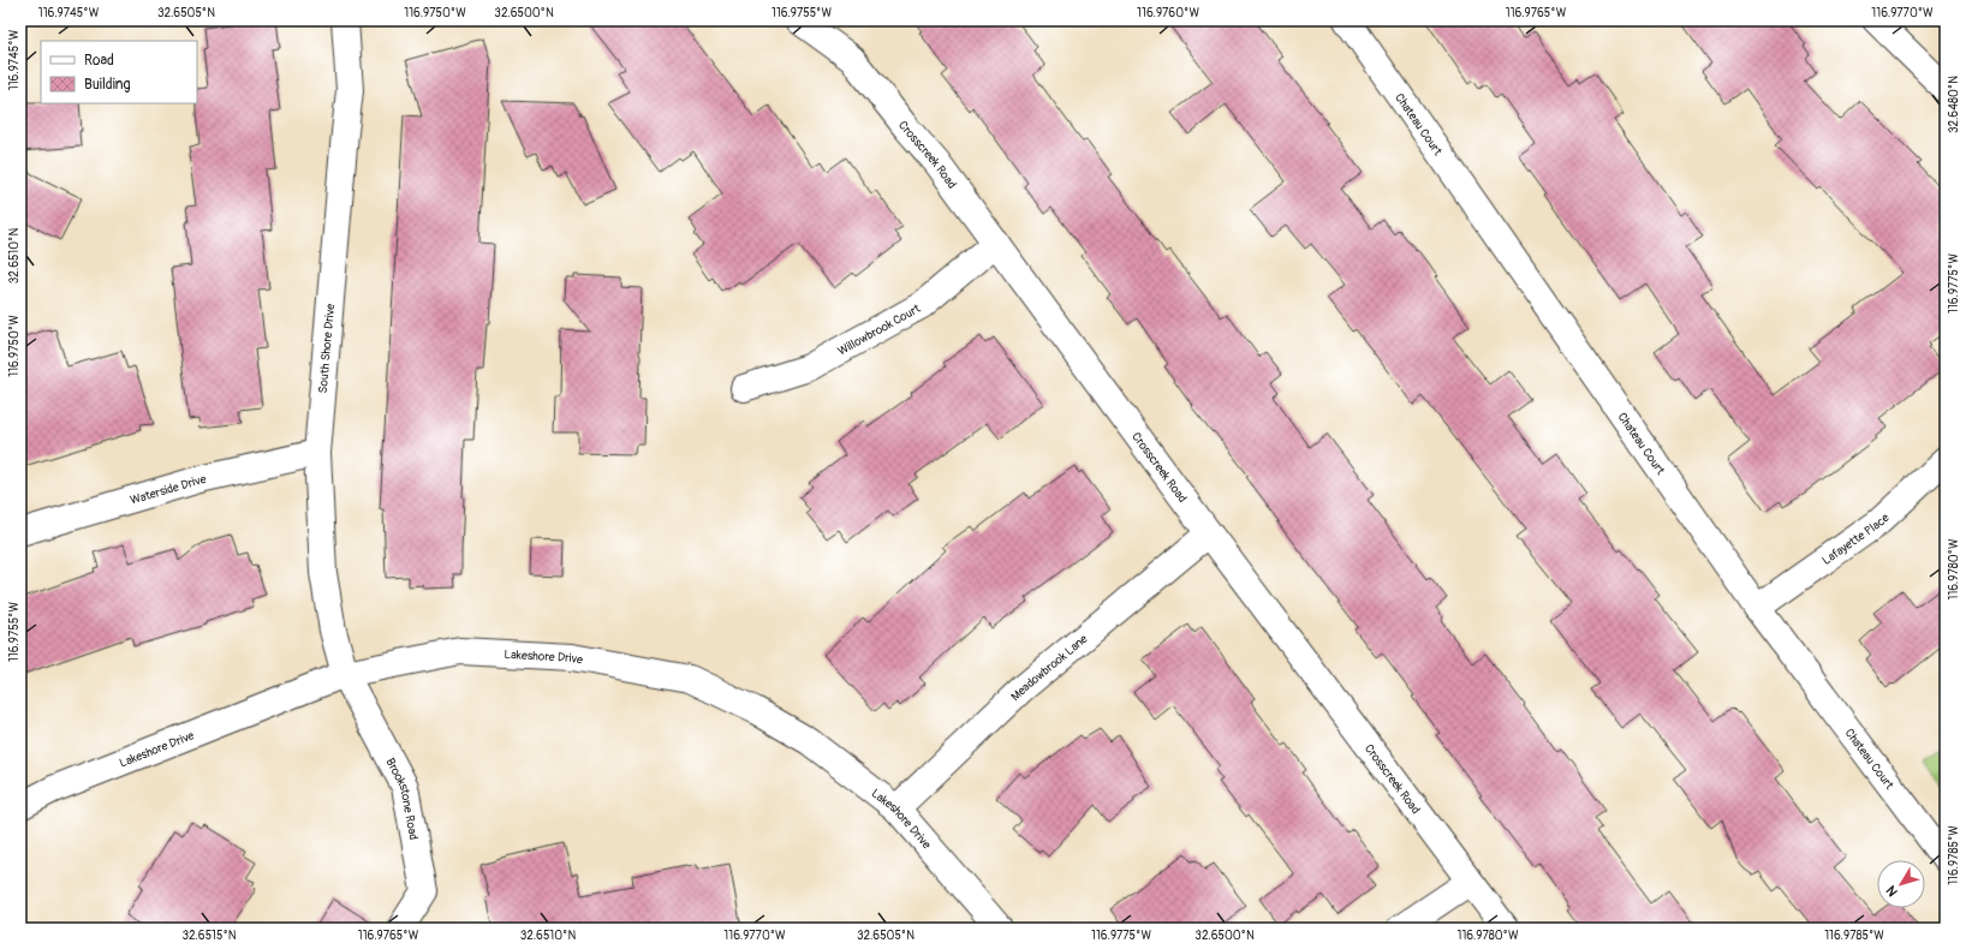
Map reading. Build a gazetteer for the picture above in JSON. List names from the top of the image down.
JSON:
{
  "streets": {
    "street": [
      "Chateau Court",
      "Crosscreek Road",
      "Willowbrook Court",
      "South Shore Drive",
      "Waterside Drive",
      "Lafayette Place",
      "Lakeshore Drive",
      "Meadowbrook Lane",
      "Brookstone Road"
    ]
  },
  "crossings": [
    ["Chateau Court", "Lafayette Place"],
    ["Crosscreek Road", "Willowbrook Court"],
    ["Crosscreek Road", "Meadowbrook Lane"],
    ["South Shore Drive", "Waterside Drive"],
    ["South Shore Drive", "Lakeshore Drive"],
    ["South Shore Drive", "Brookstone Road"],
    ["Lakeshore Drive", "Meadowbrook Lane"],
    ["Lakeshore Drive", "Brookstone Road"]
  ],
  "legend": ["Road", "Building"],
  "north": "bottom left",
  "coordinates": [
    "116.9745°W",
    "32.6505°N",
    "116.9750°W",
    "32.6500°N",
    "116.9755°W",
    "116.9760°W",
    "116.9765°W",
    "116.9770°W",
    "32.6480°N",
    "32.6510°N",
    "116.9775°W",
    "116.9780°W",
    "116.9785°W",
    "32.6515°N"
  ]
}
